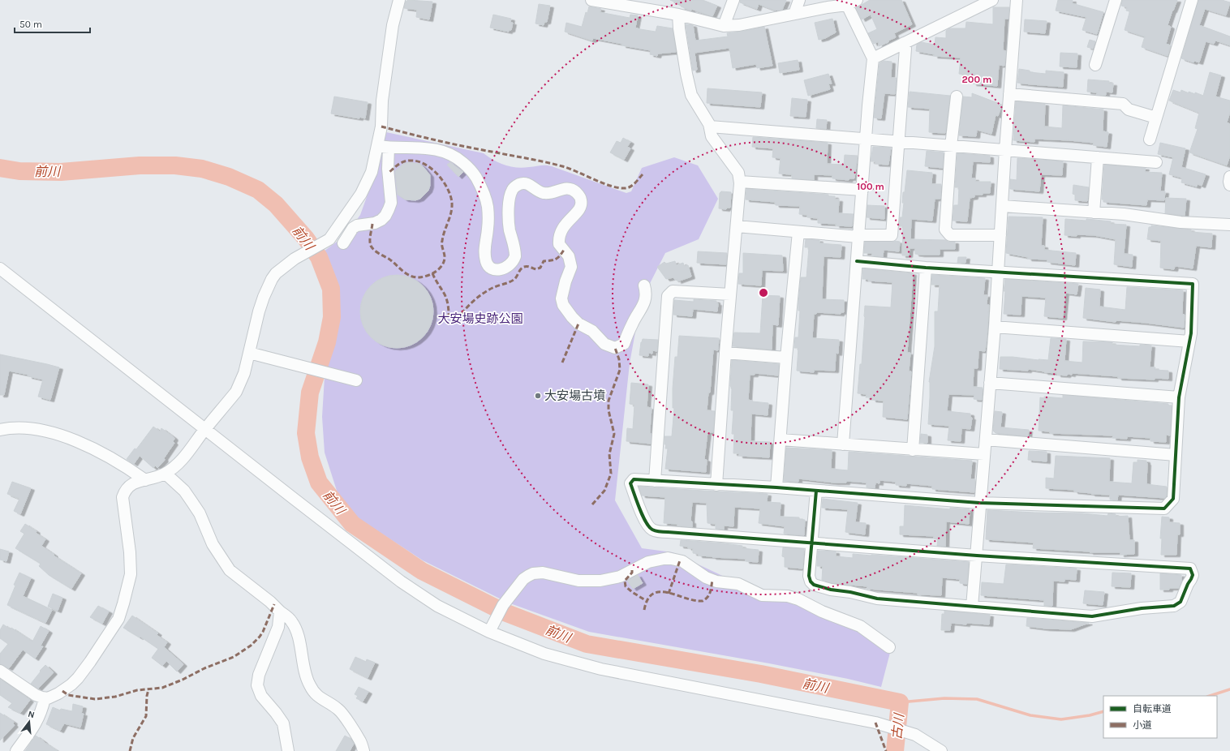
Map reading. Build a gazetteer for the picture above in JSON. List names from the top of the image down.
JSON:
{
  "water": ["前川", "古川"],
  "parks": ["大安場史跡公園"],
  "places": ["大安場古墳"],
  "legend": ["自転車道", "小道"],
  "scale_bar": "50 m",
  "north": "top",
  "rings": ["200 m", "100 m"]
}
